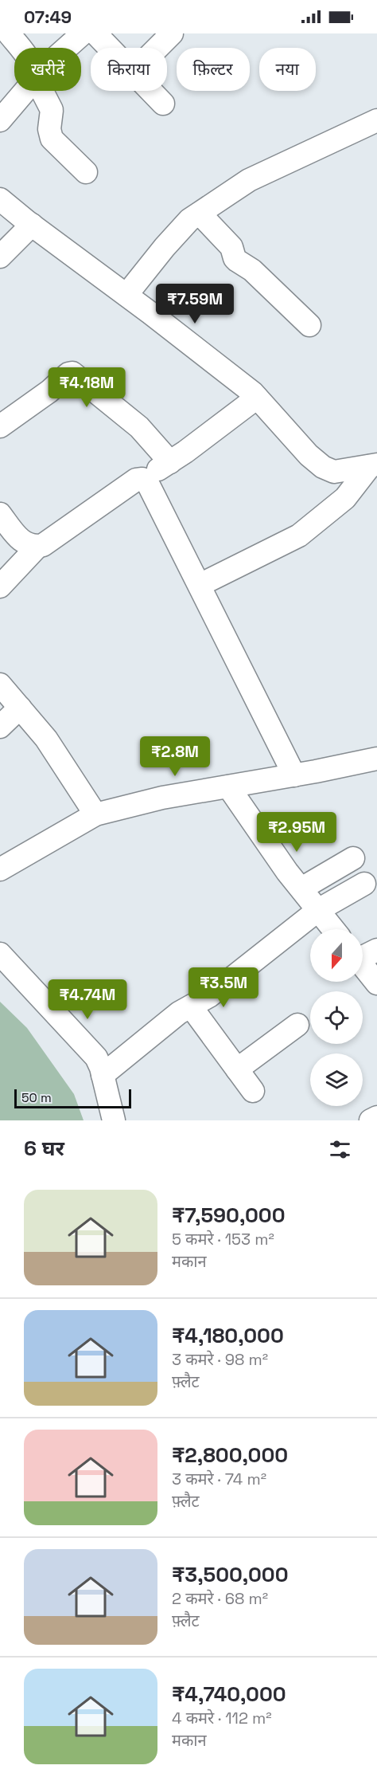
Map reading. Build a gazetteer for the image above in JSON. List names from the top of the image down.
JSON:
{
  "scale_bar": "50 m",
  "north": "bottom",
  "page": {
    "status": "07:49",
    "chip": [
      "खरीदें",
      "किराया",
      "फ़िल्टर",
      "नया"
    ],
    "price": [
      "₹7.59M",
      "₹4.18M",
      "₹2.8M",
      "₹2.95M",
      "₹3.5M",
      "₹4.74M"
    ],
    "scale": "50 m",
    "heading": "6 घर",
    "list": [
      {
        "name": "₹7,590,000",
        "note": "5 कमरे · 153 m² · मकान"
      },
      {
        "name": "₹4,180,000",
        "note": "3 कमरे · 98 m² · फ़्लैट"
      },
      {
        "name": "₹2,800,000",
        "note": "3 कमरे · 74 m² · फ़्लैट"
      },
      {
        "name": "₹3,500,000",
        "note": "2 कमरे · 68 m² · फ़्लैट"
      },
      {
        "name": "₹4,740,000",
        "note": "4 कमरे · 112 m² · मकान"
      }
    ]
  }
}
